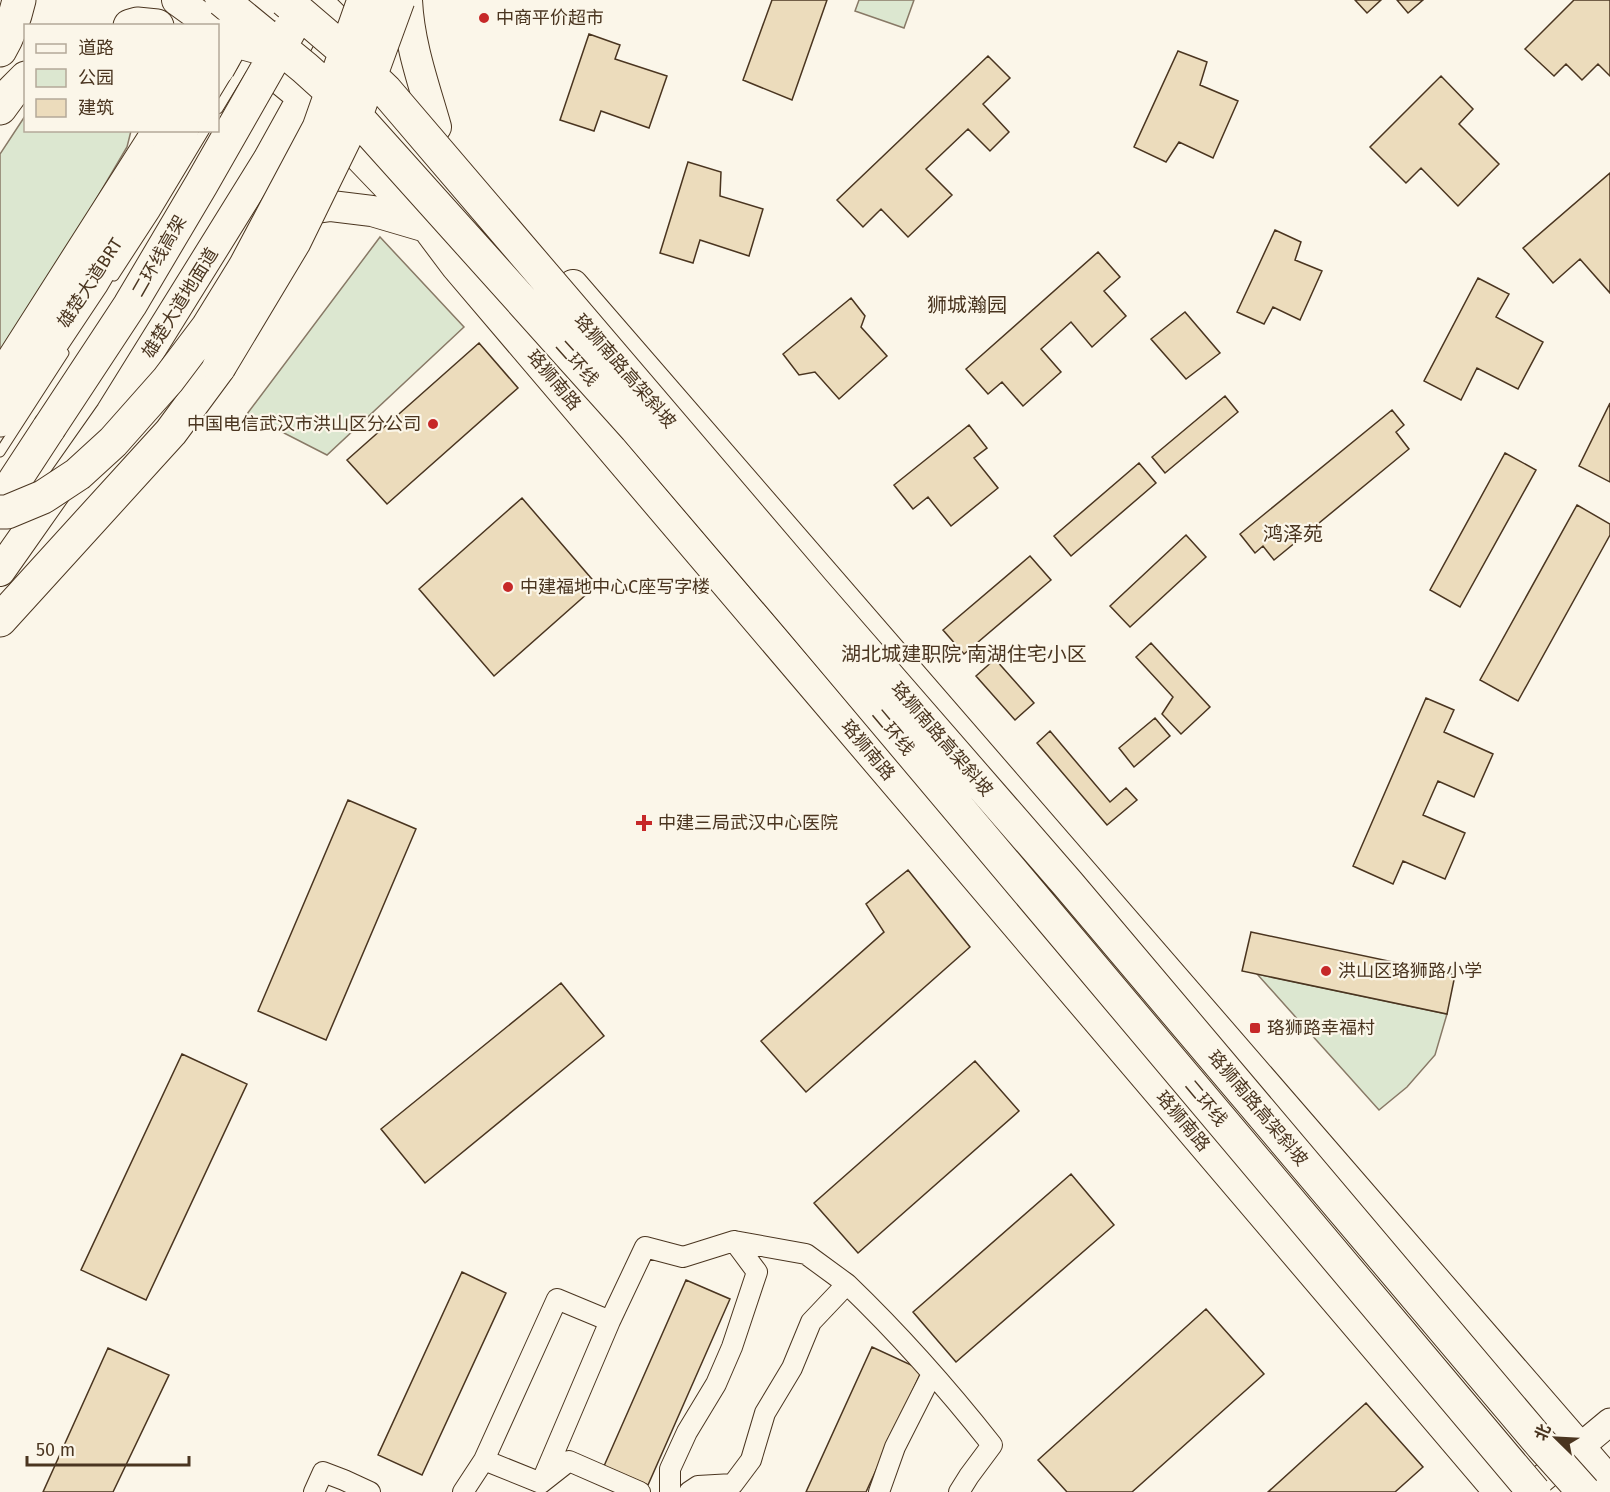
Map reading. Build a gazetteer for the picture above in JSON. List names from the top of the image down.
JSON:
{
  "streets": {
    "highway": ["二环线高架", "二环线", "珞狮南路高架斜坡"],
    "main road": ["雄楚大道地面道", "珞狮南路"],
    "lane": ["雄楚大道BRT"]
  },
  "crossings": [
    ["二环线高架", "珞狮南路高架斜坡"],
    ["雄楚大道地面道", "二环线"],
    ["雄楚大道地面道", "珞狮南路"],
    ["二环线", "珞狮南路"]
  ],
  "districts": ["狮城瀚园", "鸿泽苑", "湖北城建职院 南湖住宅小区"],
  "places": {
    "other": [
      "中商平价超市",
      "中国电信武汉市洪山区分公司",
      "中建福地中心C座写字楼",
      "洪山区珞狮路小学"
    ],
    "health": ["中建三局武汉中心医院"],
    "transit": ["珞狮路幸福村"]
  },
  "legend": ["道路", "公园", "建筑"],
  "scale_bar": "50 m",
  "north": "top left"
}
